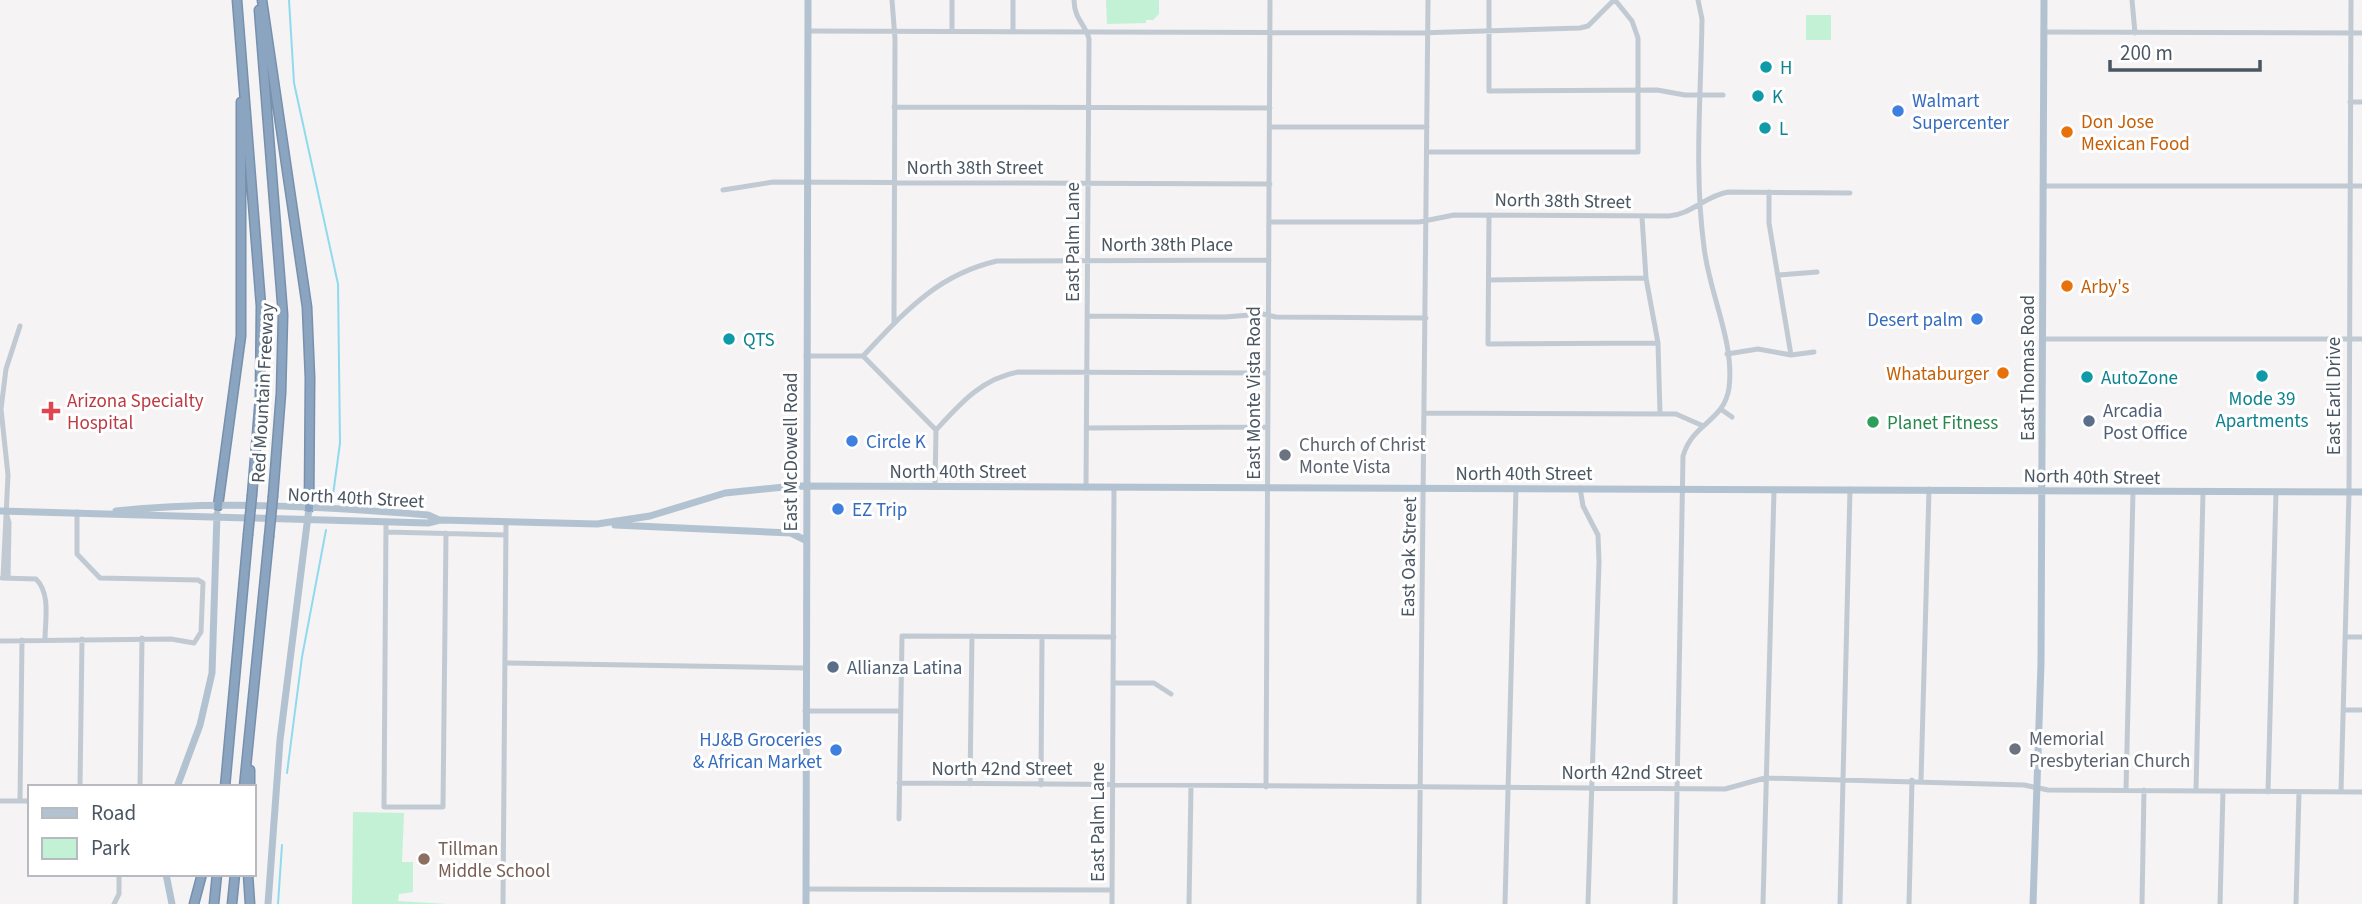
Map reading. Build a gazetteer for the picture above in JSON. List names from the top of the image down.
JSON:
{
  "streets": {
    "highway": ["Red Mountain Freeway"],
    "main road": ["East Thomas Road", "East McDowell Road", "North 40th Street"],
    "street": [
      "North 38th Street",
      "East Palm Lane",
      "North 38th Place",
      "East Monte Vista Road",
      "East Earll Drive",
      "East Oak Street",
      "North 42nd Street"
    ]
  },
  "crossings": [
    ["North 38th Street", "East Palm Lane"],
    ["North 38th Street", "East Monte Vista Road"],
    ["North 38th Street", "East McDowell Road"],
    ["North 38th Street", "East Oak Street"],
    ["East Palm Lane", "North 38th Place"],
    ["East Palm Lane", "North 40th Street"],
    ["East Palm Lane", "North 42nd Street"],
    ["North 38th Place", "East Monte Vista Road"],
    ["East Thomas Road", "North 40th Street"],
    ["East Thomas Road", "North 42nd Street"],
    ["East Monte Vista Road", "North 40th Street"],
    ["East Monte Vista Road", "North 42nd Street"],
    ["East Earll Drive", "North 40th Street"],
    ["East Earll Drive", "North 42nd Street"],
    ["East McDowell Road", "North 40th Street"],
    ["North 40th Street", "East Oak Street"],
    ["East Oak Street", "North 42nd Street"]
  ],
  "places": {
    "other": [
      "H",
      "K",
      "Walmart Supercenter",
      "L",
      "Don Jose Mexican Food",
      "Arby's",
      "Desert palm",
      "QTS",
      "Whataburger",
      "Mode 39 Apartments",
      "AutoZone",
      "Arcadia Post Office",
      "Planet Fitness",
      "Circle K",
      "Church of Christ Monte Vista",
      "EZ Trip",
      "Allianza Latina",
      "Memorial Presbyterian Church",
      "HJ&B Groceries & African Market",
      "Tillman Middle School"
    ],
    "health": ["Arizona Specialty Hospital"]
  },
  "legend": ["Road", "Park"],
  "scale_bar": "200 m"
}
